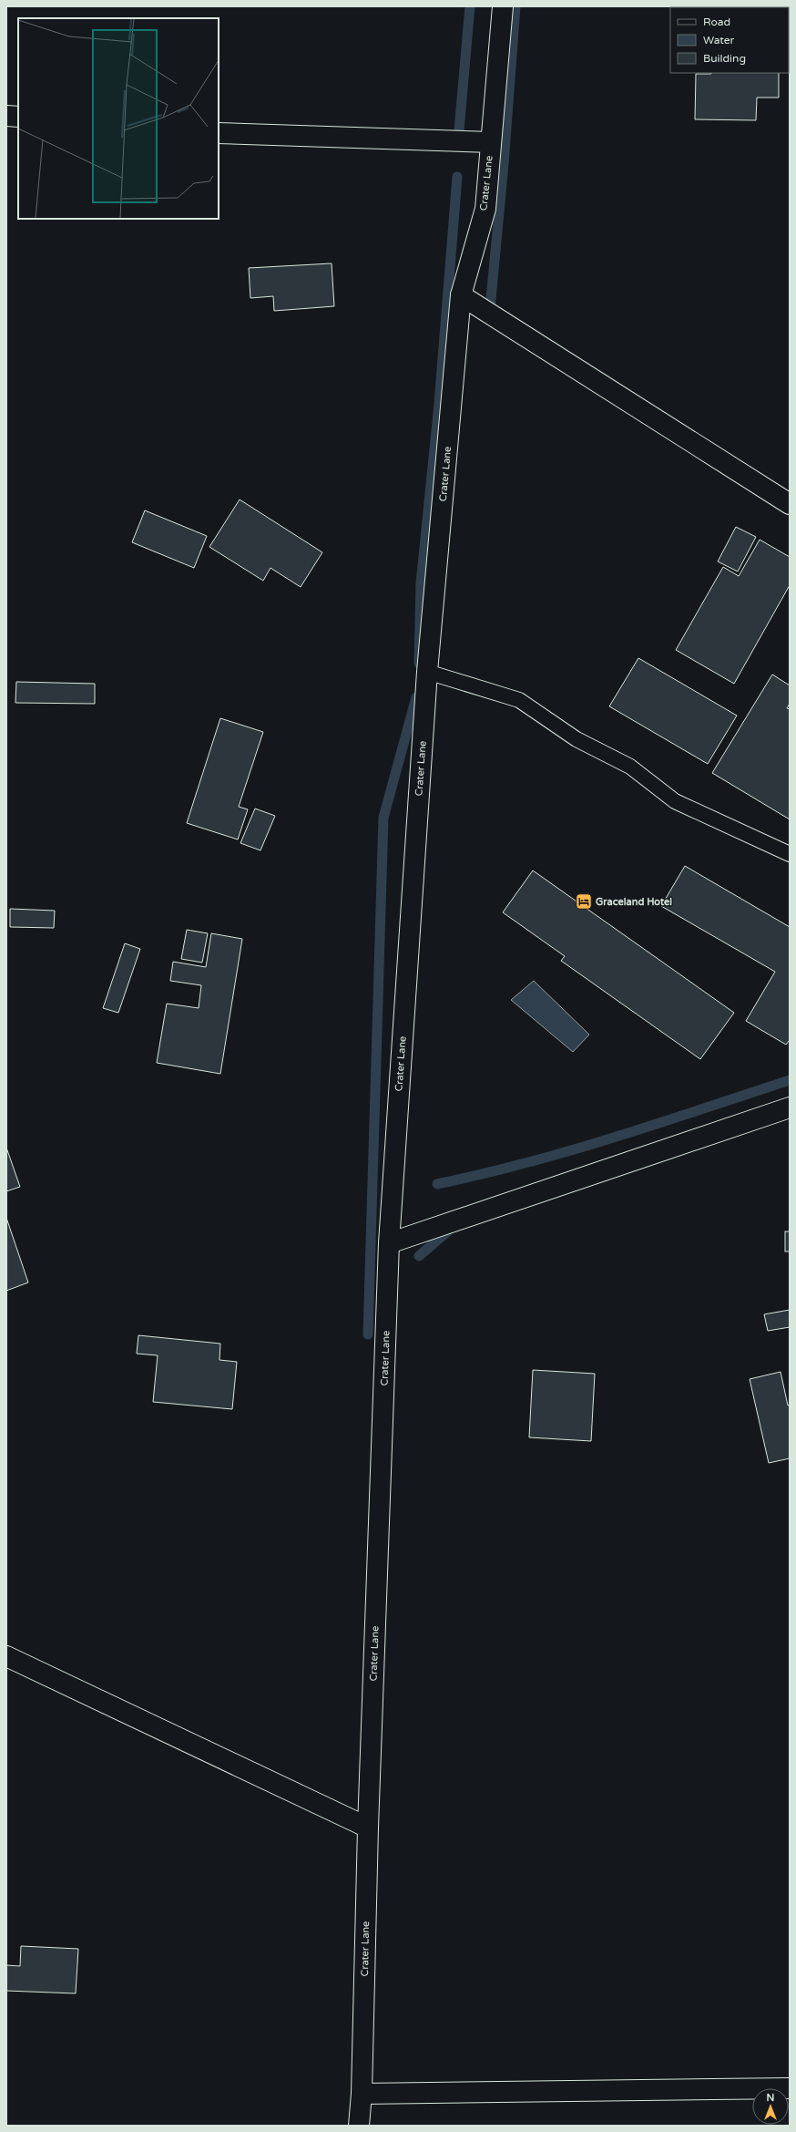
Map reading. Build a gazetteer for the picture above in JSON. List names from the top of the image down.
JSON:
{
  "streets": {
    "street": ["Crater Lane"]
  },
  "places": {
    "hotel": ["Graceland Hotel"]
  },
  "legend": ["Road", "Water", "Building"],
  "north": "top"
}
